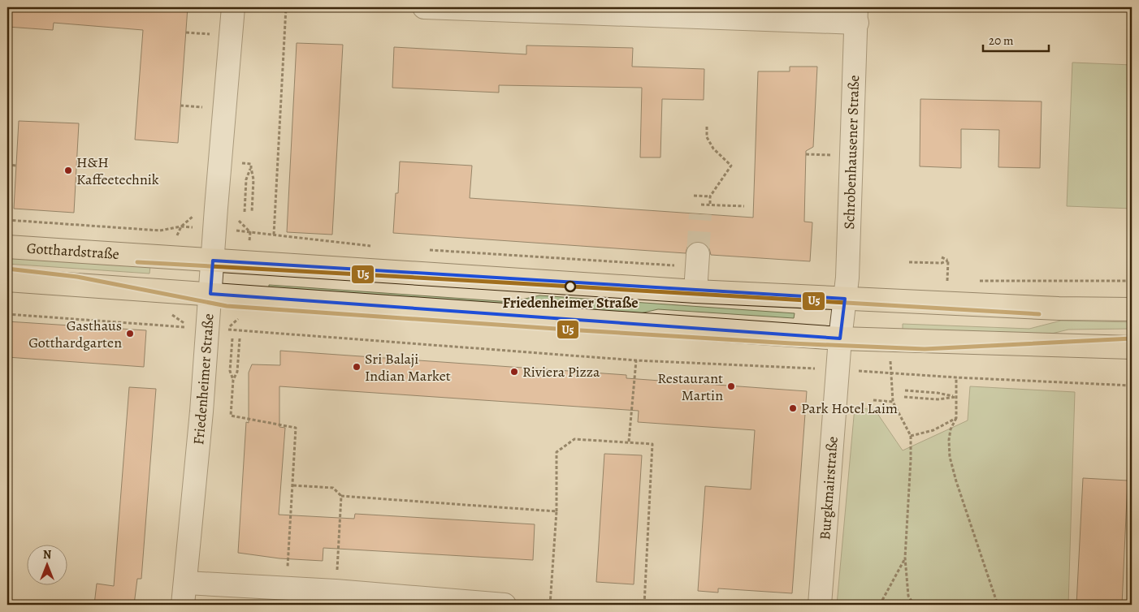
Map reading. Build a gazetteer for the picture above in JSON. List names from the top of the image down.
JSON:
{
  "streets": {
    "main road": ["Gotthardstraße"],
    "street": ["Schrobenhausener Straße", "Friedenheimer Straße", "Burgkmairstraße"]
  },
  "crossings": [
    ["Schrobenhausener Straße", "Gotthardstraße"],
    ["Schrobenhausener Straße", "Burgkmairstraße"],
    ["Gotthardstraße", "Friedenheimer Straße"],
    ["Gotthardstraße", "Burgkmairstraße"]
  ],
  "places": [
    "H&H Kaffeetechnik",
    "Friedenheimer Straße",
    "Gasthaus Gotthardgarten",
    "Sri Balaji Indian Market",
    "Riviera Pizza",
    "Restaurant Martin",
    "Park Hotel Laim"
  ],
  "lines": ["transit line U5"],
  "scale_bar": "20 m",
  "north": "top"
}
